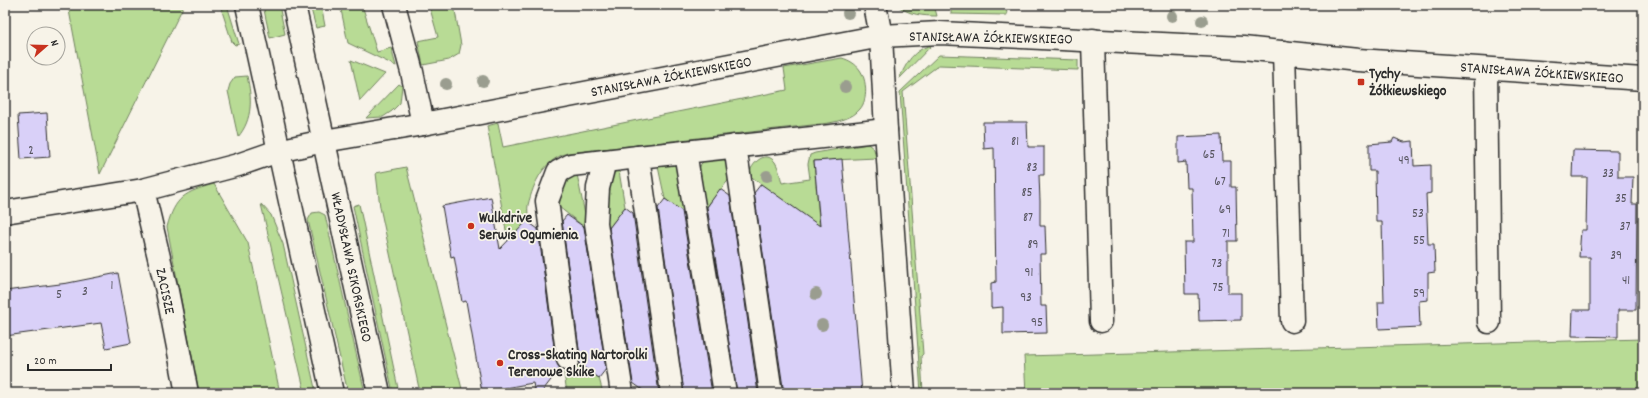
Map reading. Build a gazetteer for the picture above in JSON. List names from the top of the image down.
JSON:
{
  "streets": {
    "street": ["STANISŁAWA ŻÓŁKIEWSKIEGO", "WŁADYSŁAWA SIKORSKIEGO", "ZACISZE"]
  },
  "crossings": [
    ["STANISŁAWA ŻÓŁKIEWSKIEGO", "WŁADYSŁAWA SIKORSKIEGO"]
  ],
  "places": {
    "transit": ["Tychy Żółkiewskiego"],
    "other": ["Wulkdrive Serwis Ogumienia", "Cross-Skating Nartorolki Terenowe Skike"]
  },
  "house_numbers": [
    "81",
    "2",
    "65",
    "49",
    "83",
    "33",
    "67",
    "85",
    "35",
    "69",
    "53",
    "87",
    "37",
    "71",
    "55",
    "89",
    "39",
    "73",
    "91",
    "41",
    "1",
    "75",
    "3",
    "59",
    "5",
    "93",
    "95"
  ],
  "scale_bar": "20 m",
  "north": "right"
}
